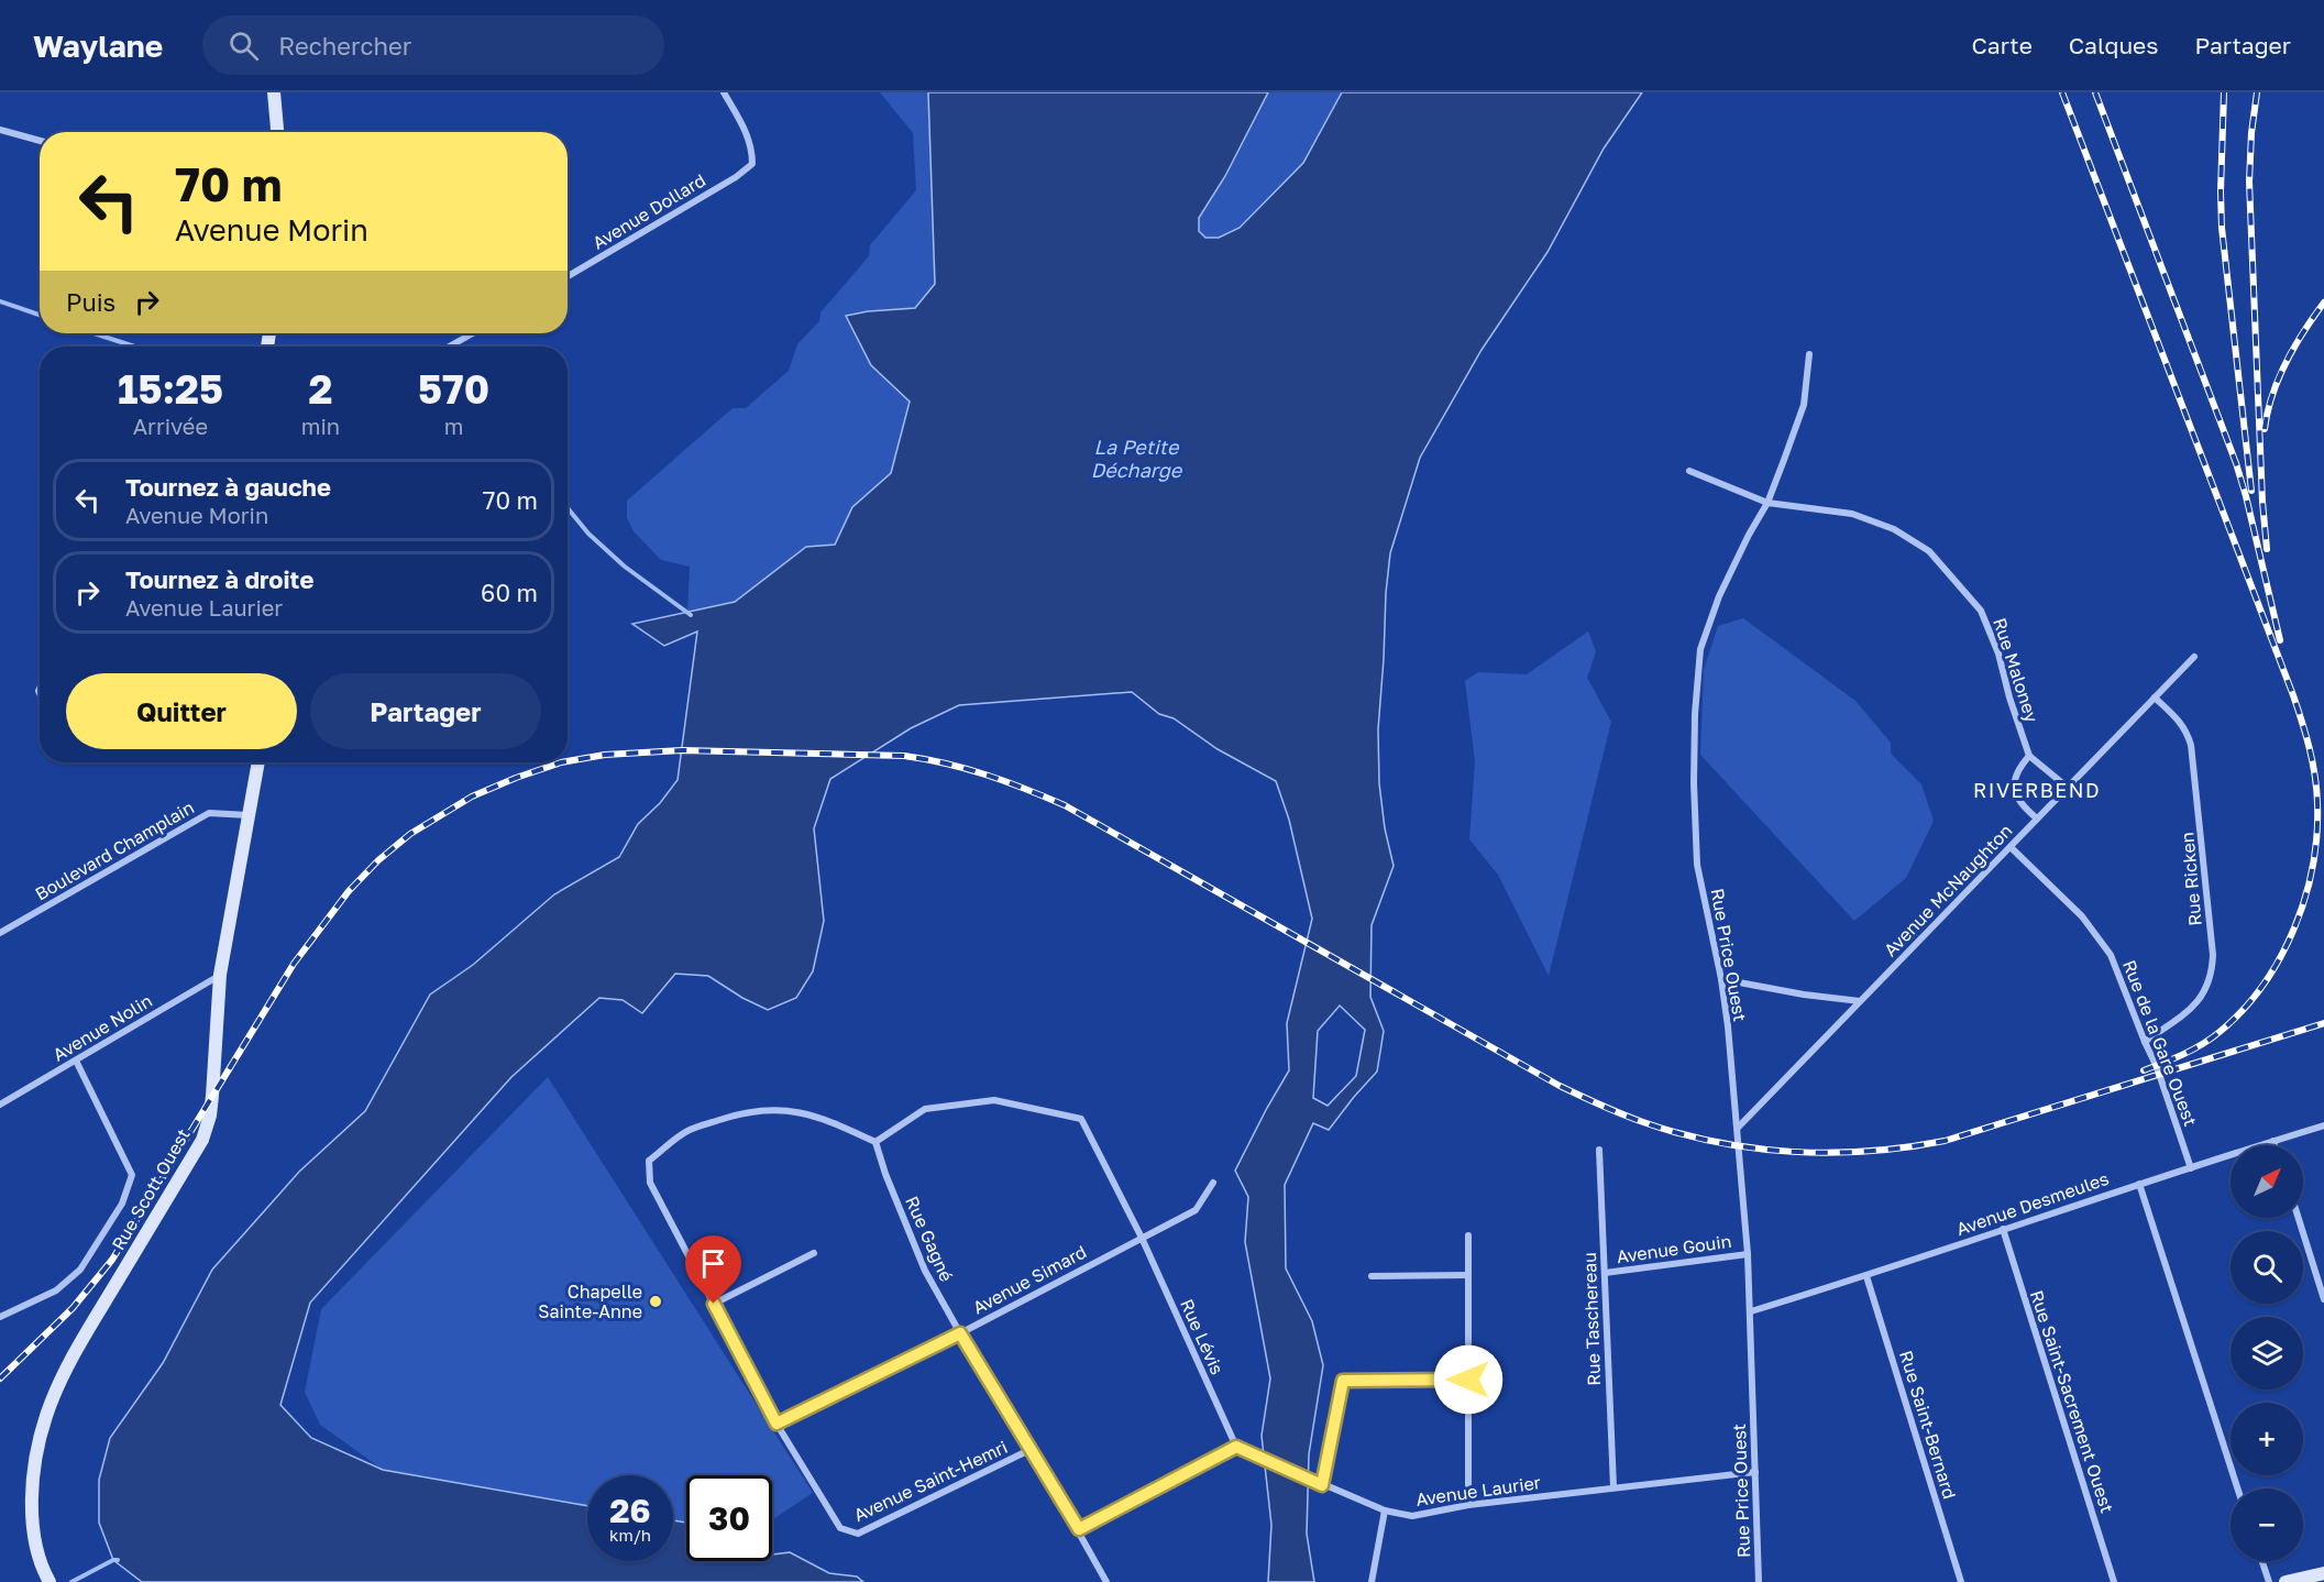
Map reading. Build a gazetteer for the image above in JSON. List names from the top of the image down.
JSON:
{
  "streets": {
    "street": [
      "Avenue Dollard",
      "Rue Maloney",
      "Boulevard Champlain",
      "Rue Ricken",
      "Avenue McNaughton",
      "Rue Price Ouest",
      "Avenue Nolin",
      "Rue de la Gare Ouest",
      "Rue Scott Ouest",
      "Avenue Desmeules",
      "Rue Gagné",
      "Avenue Gouin",
      "Avenue Simard",
      "Rue Taschereau",
      "Rue Lévis",
      "Rue Saint-Sacrement Ouest",
      "Rue Saint-Bernard",
      "Avenue Saint-Hemri",
      "Avenue Laurier"
    ]
  },
  "crossings": [
    ["Rue Maloney", "Rue Price Ouest"],
    ["Boulevard Champlain", "Rue Scott Ouest"],
    ["Rue Ricken", "Avenue McNaughton"],
    ["Rue Ricken", "Rue de la Gare Ouest"],
    ["Avenue McNaughton", "Rue Price Ouest"],
    ["Avenue McNaughton", "Rue de la Gare Ouest"],
    ["Rue Price Ouest", "Avenue Desmeules"],
    ["Rue Price Ouest", "Avenue Gouin"],
    ["Rue Price Ouest", "Avenue Laurier"],
    ["Avenue Nolin", "Rue Scott Ouest"],
    ["Rue de la Gare Ouest", "Avenue Desmeules"],
    ["Avenue Desmeules", "Rue Saint-Sacrement Ouest"],
    ["Avenue Desmeules", "Rue Saint-Bernard"],
    ["Rue Gagné", "Avenue Simard"],
    ["Rue Gagné", "Rue Lévis"],
    ["Rue Gagné", "Avenue Saint-Hemri"],
    ["Avenue Gouin", "Rue Taschereau"],
    ["Avenue Simard", "Rue Lévis"],
    ["Avenue Simard", "Avenue Saint-Hemri"],
    ["Rue Taschereau", "Avenue Laurier"],
    ["Rue Lévis", "Avenue Laurier"]
  ],
  "districts": ["RIVERBEND"],
  "water": ["La Petite Décharge"],
  "places": ["Chapelle Sainte-Anne"],
  "north": "top right",
  "page": {
    "header": "Waylane",
    "search": "Rechercher",
    "nav": ["Carte", "Calques", "Partager"],
    "turn": ["70 m", "Avenue Morin"],
    "then": "Puis",
    "eta": [
      "15:25",
      "Arrivée",
      "2",
      "min",
      "570",
      "m"
    ],
    "list": [
      {
        "name": "Tournez à gauche",
        "note": "Avenue Morin",
        "value": "70 m"
      },
      {
        "name": "Tournez à droite",
        "note": "Avenue Laurier",
        "value": "60 m"
      }
    ],
    "buttons": ["Quitter", "Partager"],
    "map_buttons": ["+", "−"],
    "speed": "26 km/h",
    "limit": "30"
  }
}
